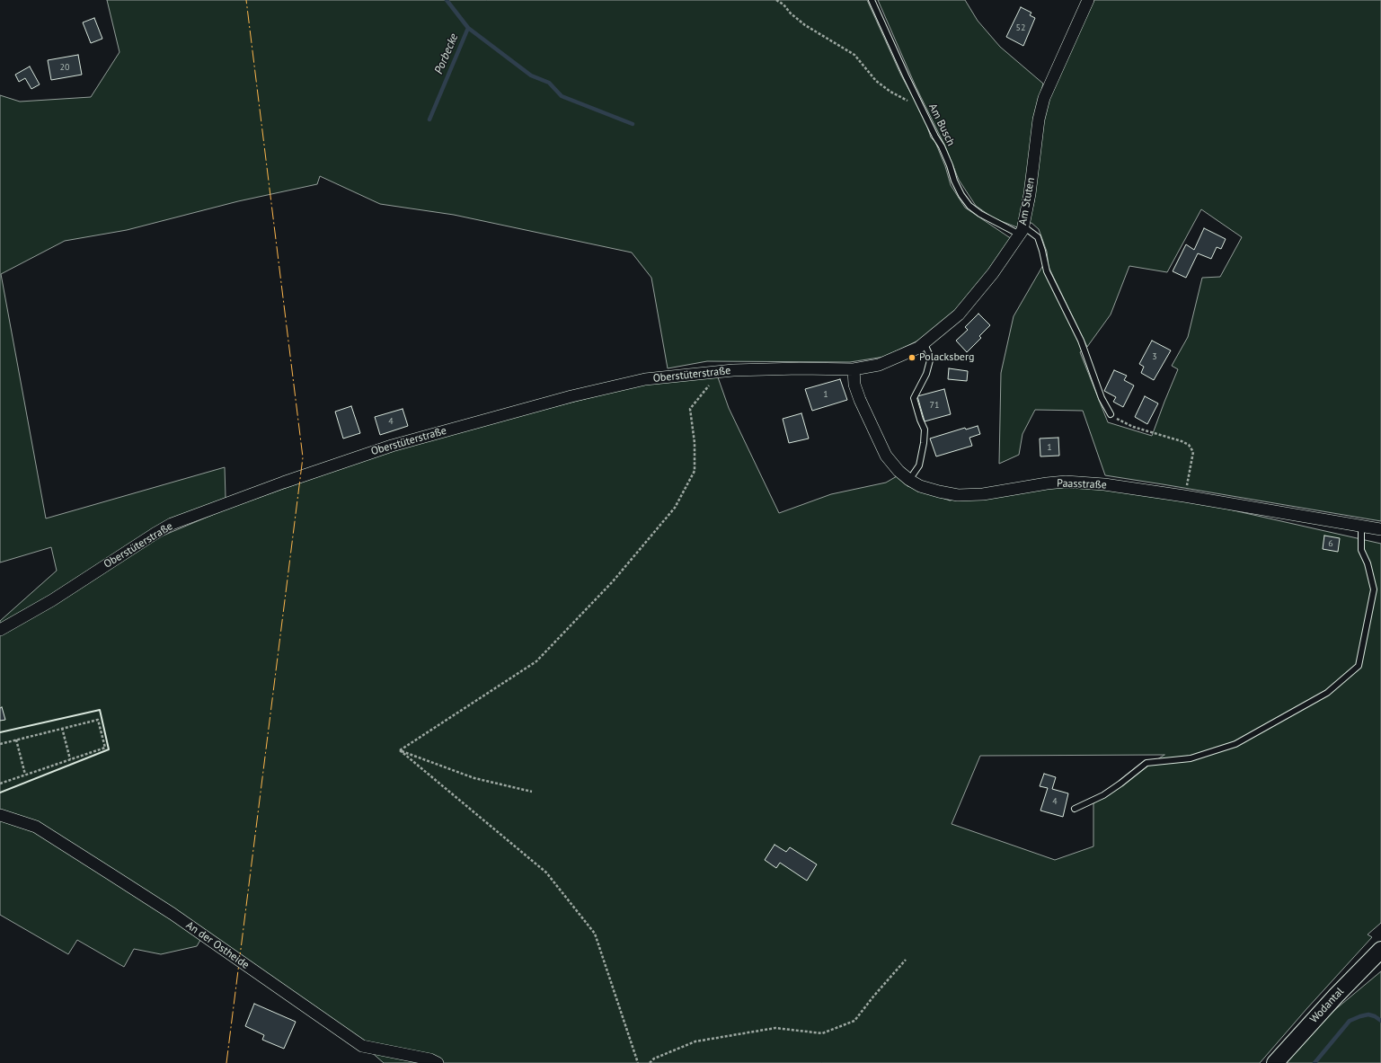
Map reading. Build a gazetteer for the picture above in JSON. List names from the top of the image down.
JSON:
{
  "streets": {
    "main road": ["Wodantal"],
    "street": [
      "Am Stuten",
      "Oberstüterstraße",
      "Paasstraße",
      "An der Ostheide"
    ],
    "lane": ["Am Busch"]
  },
  "crossings": [
    ["Am Busch", "Am Stuten"],
    ["Am Stuten", "Oberstüterstraße"],
    ["Am Stuten", "Paasstraße"],
    ["Oberstüterstraße", "Paasstraße"]
  ],
  "water": ["Porbecke"],
  "places": ["Polacksberg"],
  "house_numbers": [
    "52",
    "20",
    "3",
    "1",
    "71",
    "4",
    "1",
    "6",
    "4"
  ]
}
